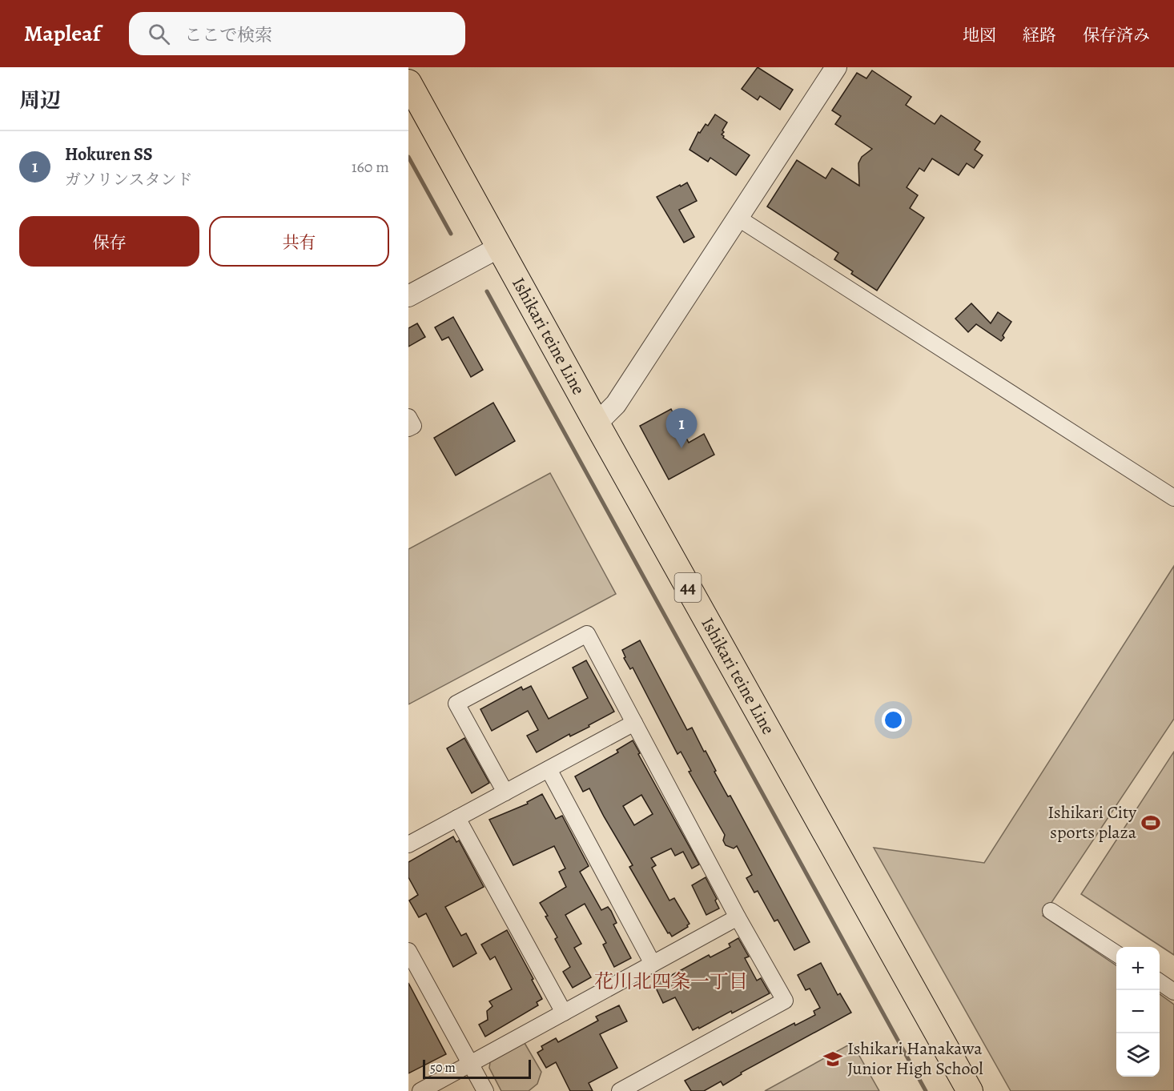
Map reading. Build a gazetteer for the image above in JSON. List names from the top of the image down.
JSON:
{
  "streets": {
    "main road": ["Ishikari teine Line", "44"]
  },
  "districts": ["花川北四条一丁目"],
  "places": {
    "sports": ["Ishikari City sports plaza"],
    "school or university": ["Ishikari Hanakawa Junior High School"]
  },
  "scale_bar": "50 m",
  "page": {
    "header": "Mapleaf",
    "search": "ここで検索",
    "nav": ["地図", "経路", "保存済み"],
    "heading": "周辺",
    "list": [
      {
        "mark": "1",
        "name": "Hokuren SS",
        "note": "ガソリンスタンド",
        "value": "160 m"
      }
    ],
    "buttons": ["保存", "共有"],
    "pins": "1",
    "map_buttons": ["+", "−"],
    "scale": "50 m"
  }
}
